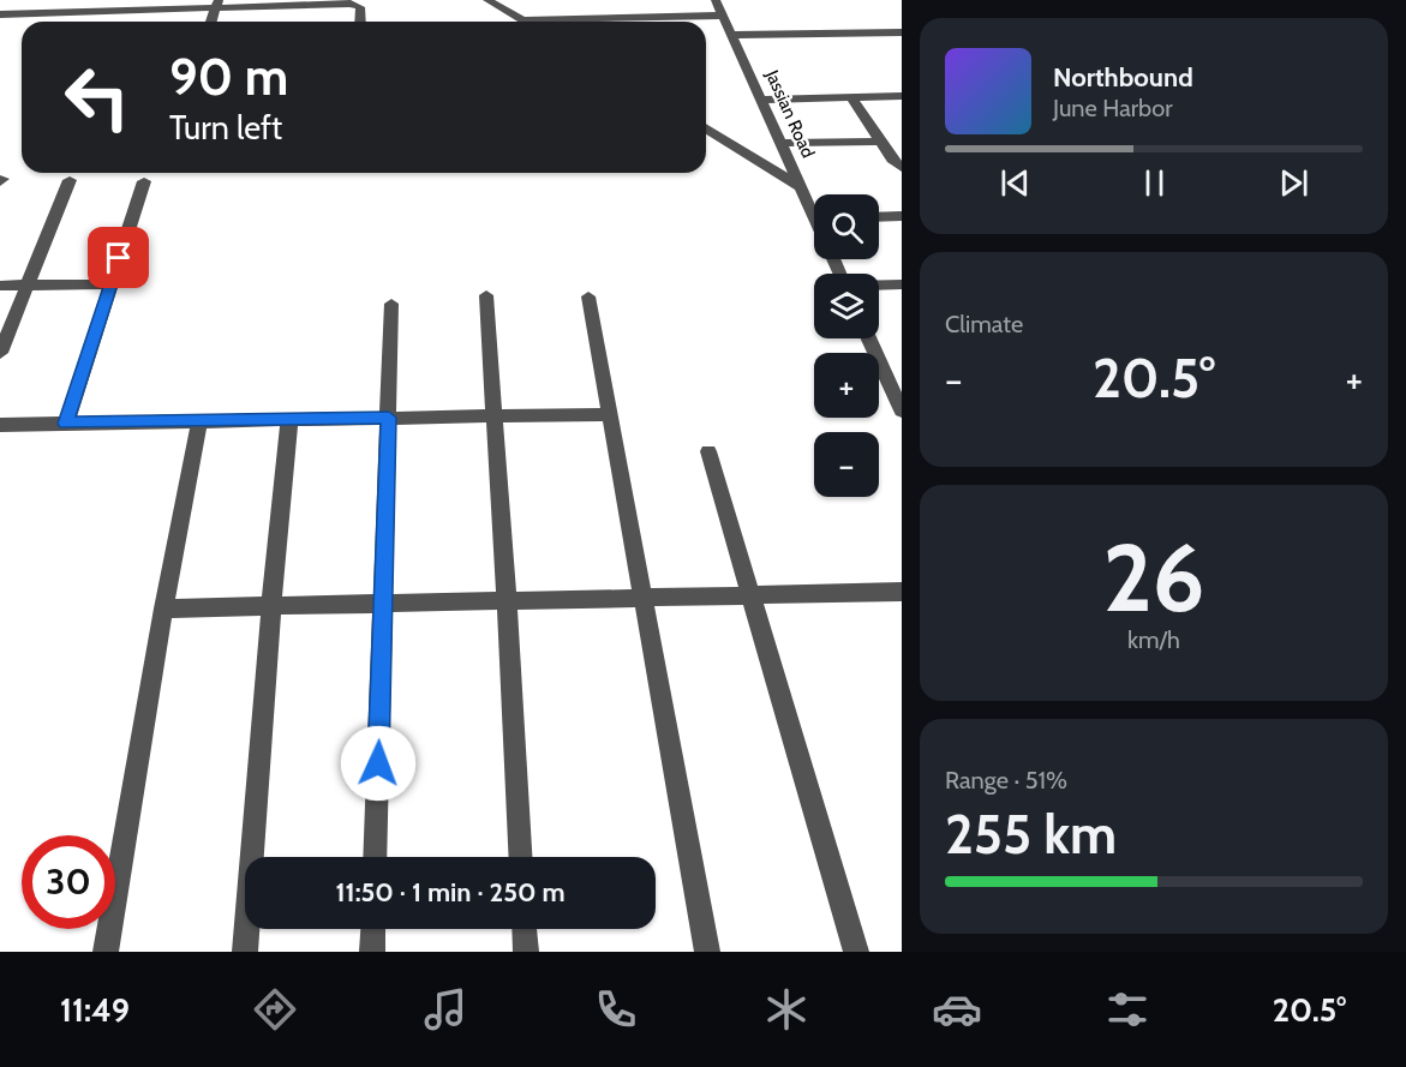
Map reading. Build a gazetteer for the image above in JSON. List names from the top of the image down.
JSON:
{
  "streets": {
    "street": ["Jassian Road"]
  },
  "page": {
    "turn": ["90 m", "Turn left"],
    "song": ["Northbound", "June Harbor"],
    "map_buttons": ["+", "−"],
    "tile": [
      "Climate",
      ["26", "km/h"],
      ["Range · 51%", "255 km"]
    ],
    "heat": ["−", "20.5°", "+"],
    "limit": "30",
    "trip": "11:50 · 1 min · 250 m",
    "tabs": ["11:49", "20.5°"]
  }
}
